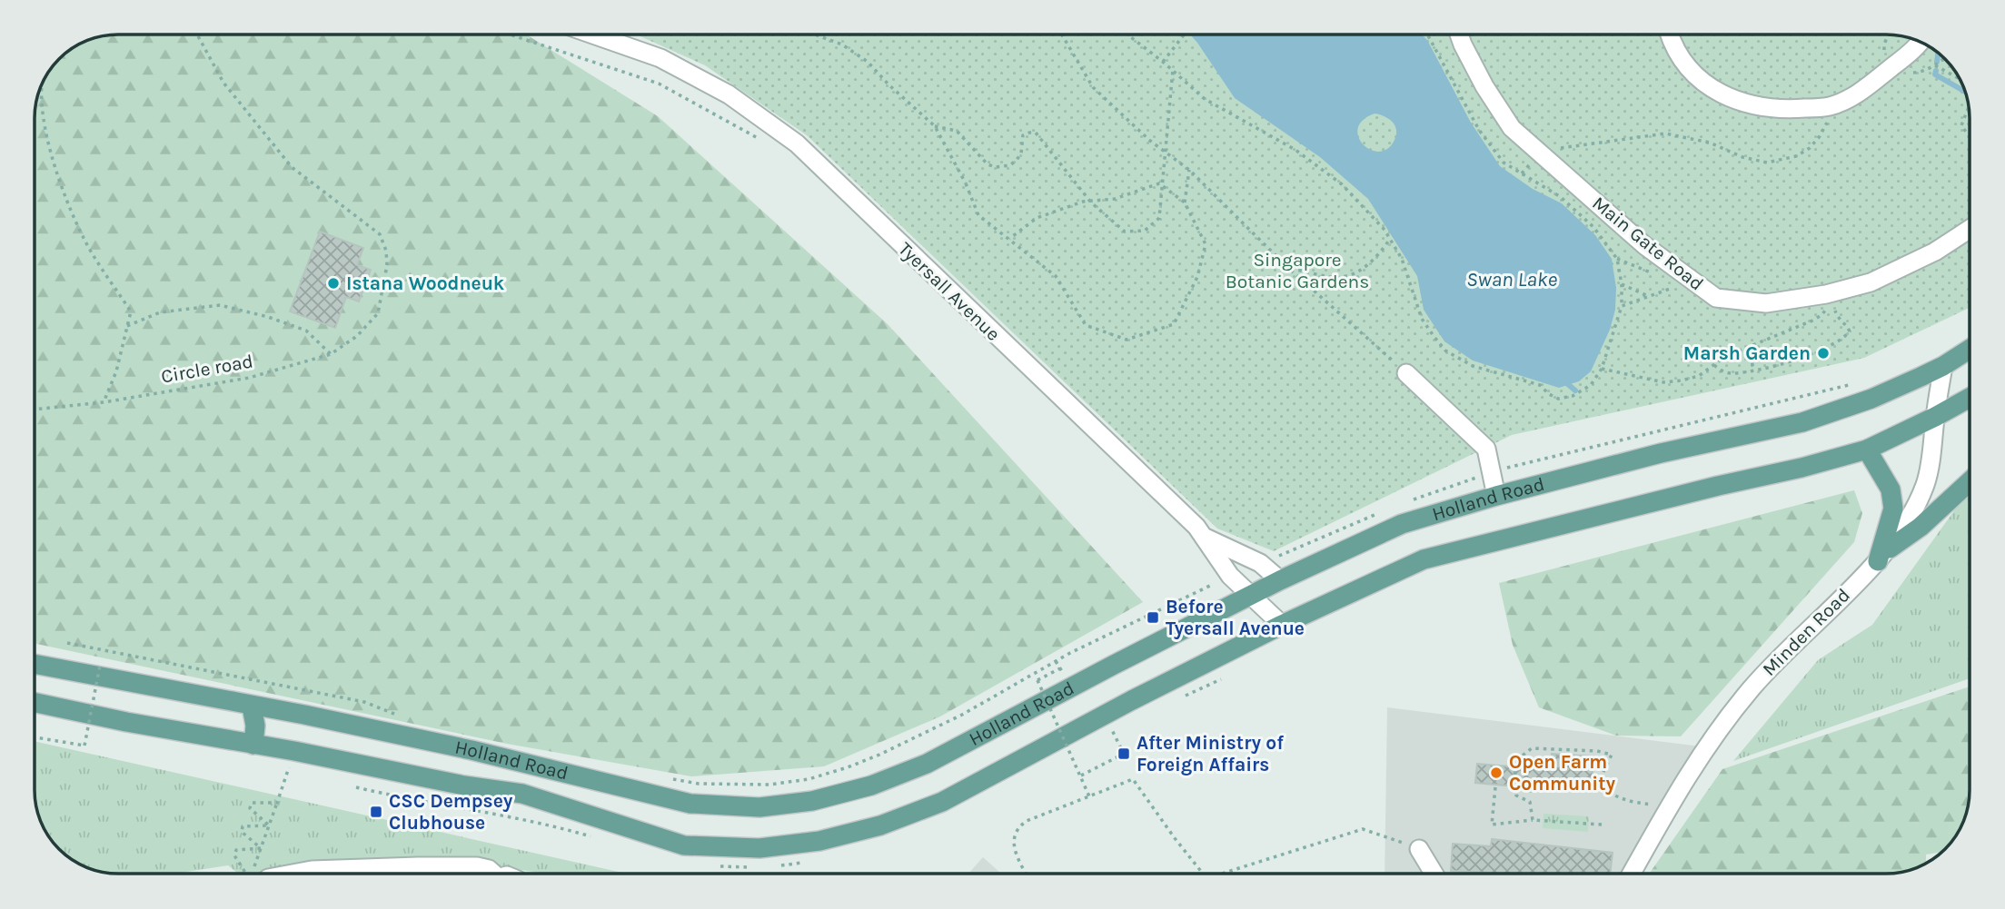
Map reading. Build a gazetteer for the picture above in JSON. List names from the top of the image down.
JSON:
{
  "streets": {
    "main road": ["Holland Road"],
    "street": ["Main Gate Road", "Tyersall Avenue", "Minden Road"],
    "path": ["Circle road"]
  },
  "crossings": [
    ["Tyersall Avenue", "Holland Road"],
    ["Holland Road", "Minden Road"]
  ],
  "water": ["Swan Lake"],
  "parks": ["Singapore Botanic Gardens"],
  "places": {
    "other": ["Istana Woodneuk", "Marsh Garden", "Open Farm Community"],
    "transit": ["Before Tyersall Avenue", "After Ministry of Foreign Affairs", "CSC Dempsey Clubhouse"]
  }
}
